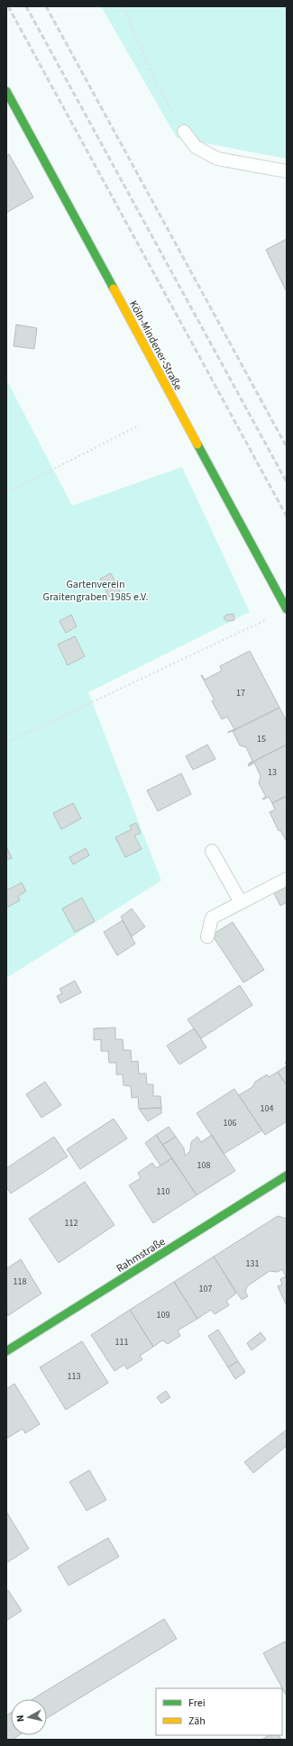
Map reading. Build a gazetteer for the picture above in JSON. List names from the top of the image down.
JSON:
{
  "streets": {
    "street": ["Köln-Mindener-Straße", "Rahmstraße"]
  },
  "parks": ["Gartenverein Graitengraben 1985 e.V."],
  "house_numbers": [
    "17",
    "15",
    "13",
    "104",
    "106",
    "108",
    "110",
    "112",
    "131",
    "118",
    "107",
    "109",
    "111",
    "113"
  ],
  "legend": ["Frei", "Zäh"],
  "north": "left"
}
